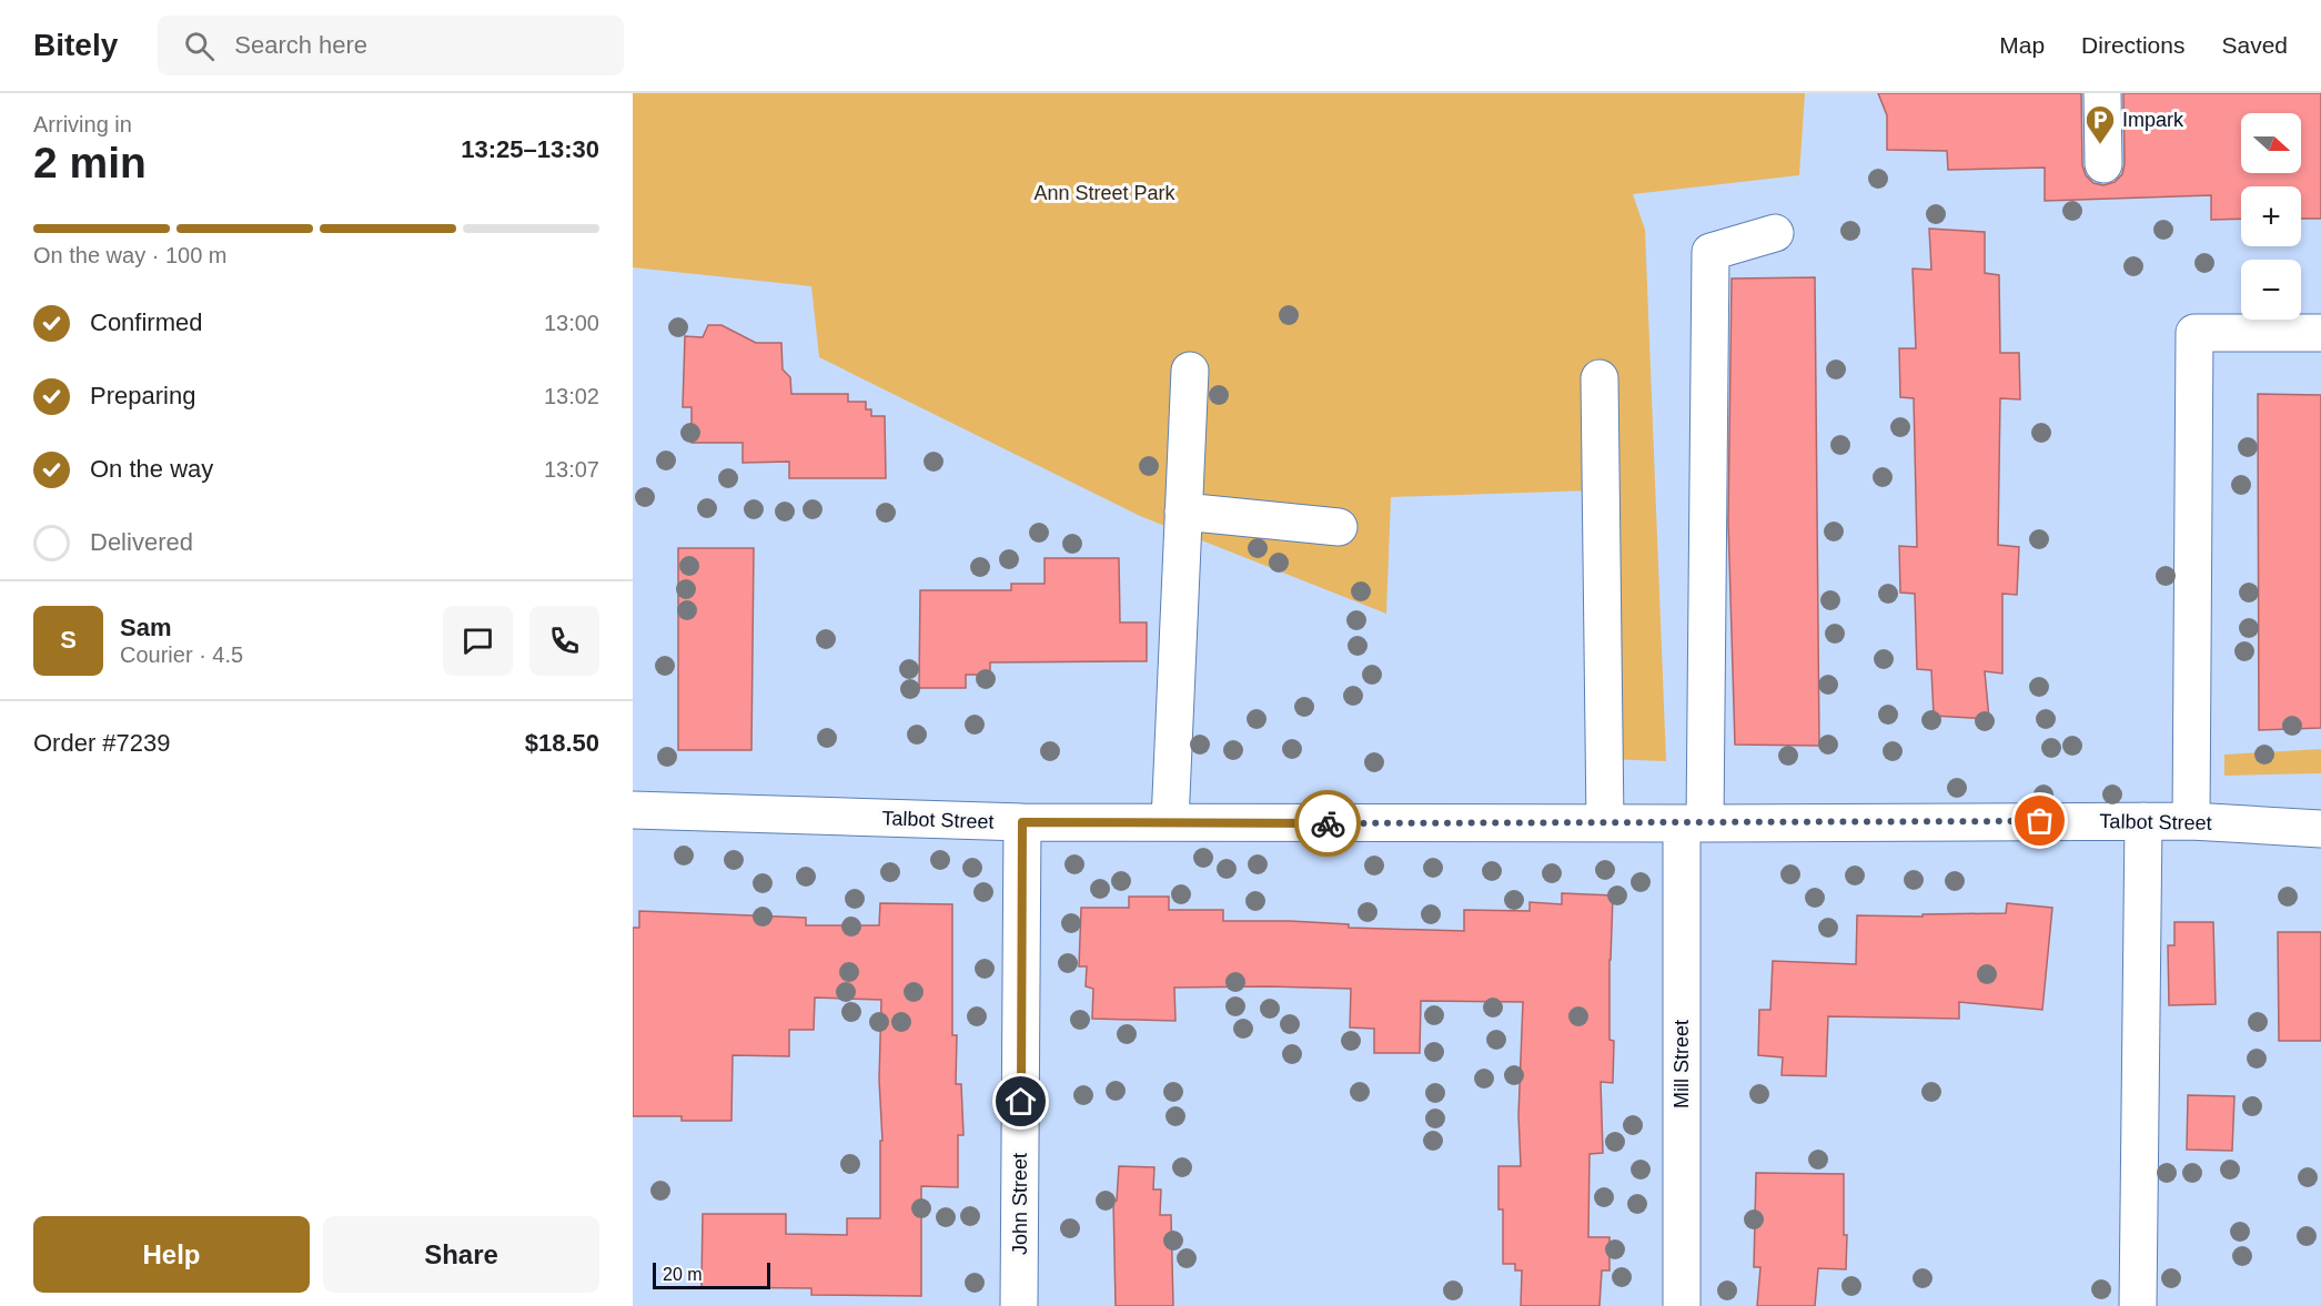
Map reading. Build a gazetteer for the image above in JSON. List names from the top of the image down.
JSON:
{
  "streets": {
    "street": ["Talbot Street", "Mill Street", "John Street"]
  },
  "crossings": [
    ["Talbot Street", "Mill Street"],
    ["Talbot Street", "John Street"]
  ],
  "parks": ["Ann Street Park"],
  "places": {
    "parking": ["Impark"]
  },
  "scale_bar": "20 m",
  "north": "right",
  "page": {
    "header": "Bitely",
    "search": "Search here",
    "nav": ["Map", "Directions", "Saved"],
    "heading": ["2 min", "Arriving in", "13:25–13:30"],
    "panel": [
      "Sam",
      "Courier · 4.5",
      "Order #7239",
      "$18.50"
    ],
    "map_buttons": ["+", "−"],
    "bar": "On the way · 100 m",
    "list": [
      ["Confirmed", "13:00"],
      ["Preparing", "13:02"],
      ["On the way", "13:07"],
      "Delivered"
    ],
    "round": "S",
    "buttons": ["Help", "Share"],
    "scale": "20 m"
  }
}
